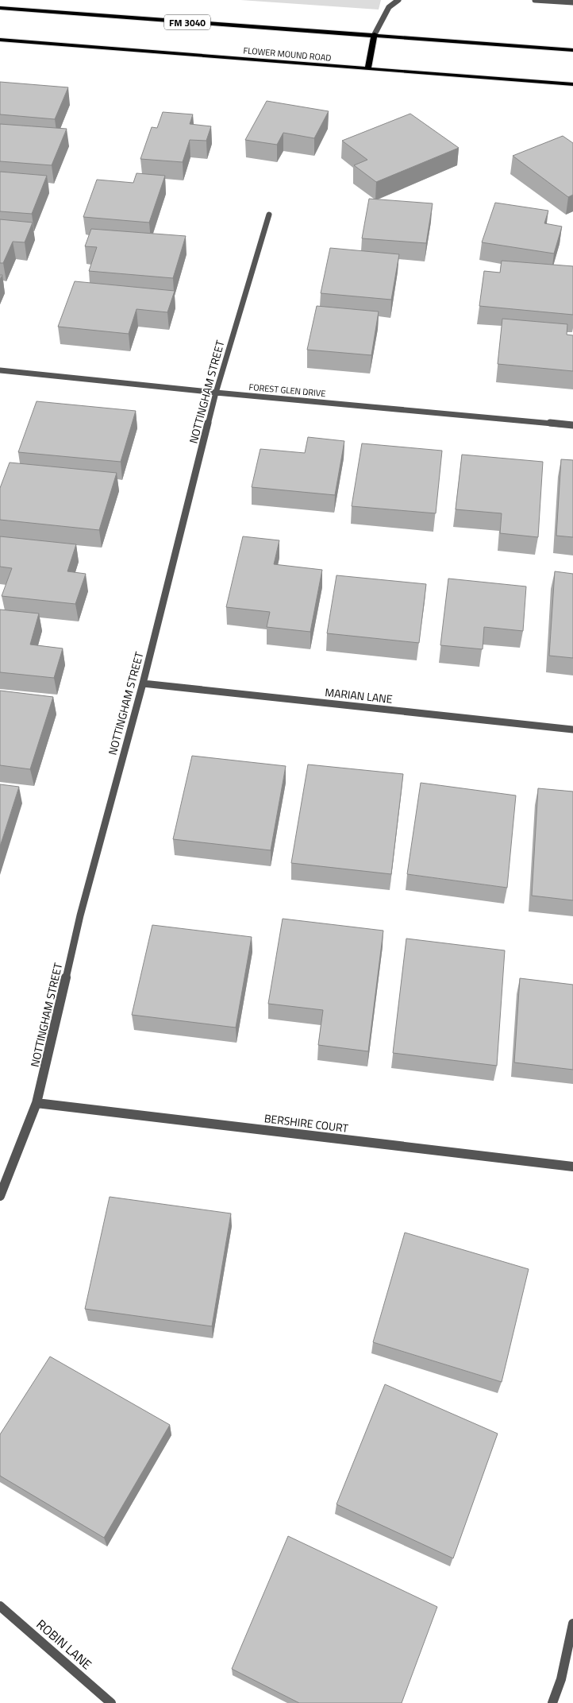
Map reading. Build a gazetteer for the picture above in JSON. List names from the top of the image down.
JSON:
{
  "streets": {
    "main road": ["FM 3040", "FLOWER MOUND ROAD"],
    "street": [
      "FOREST GLEN DRIVE",
      "NOTTINGHAM STREET",
      "MARIAN LANE",
      "BERSHIRE COURT",
      "ROBIN LANE"
    ]
  },
  "crossings": [
    ["FOREST GLEN DRIVE", "NOTTINGHAM STREET"],
    ["NOTTINGHAM STREET", "MARIAN LANE"],
    ["NOTTINGHAM STREET", "BERSHIRE COURT"]
  ]
}
